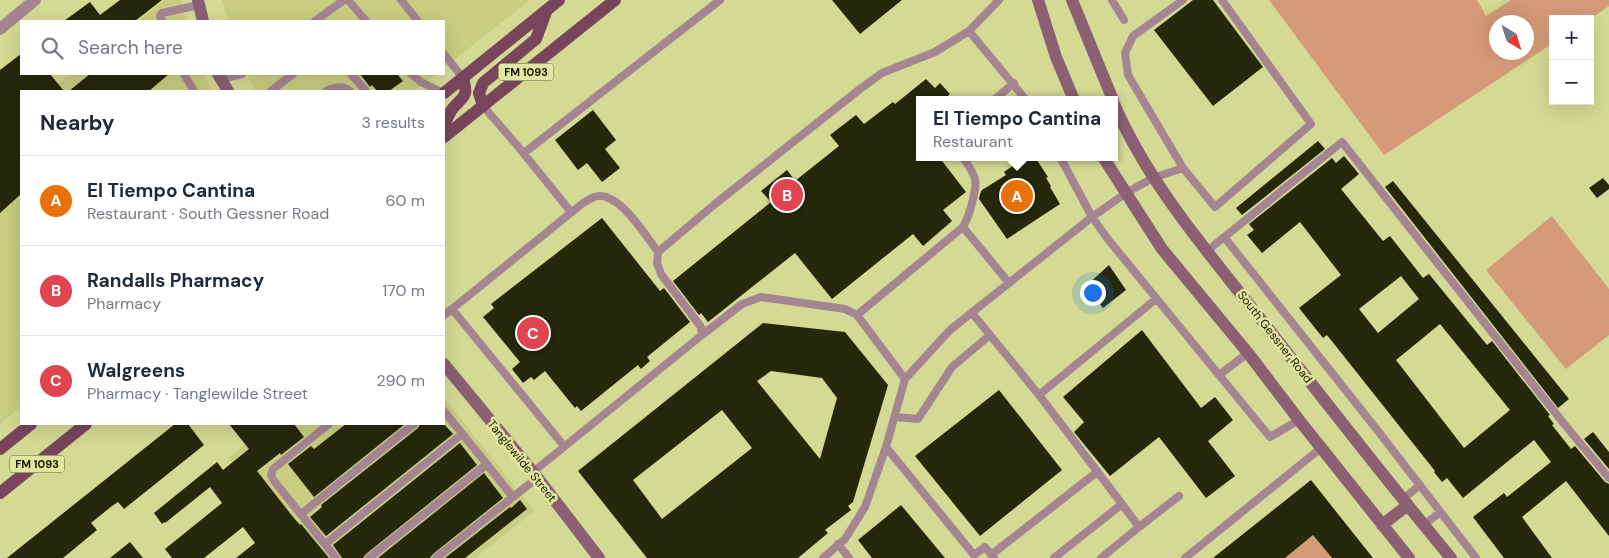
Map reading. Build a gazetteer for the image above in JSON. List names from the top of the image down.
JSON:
{
  "streets": {
    "main road": ["FM 1093", "South Gessner Road", "Tanglewilde Street"]
  },
  "north": "bottom right",
  "page": {
    "map_buttons": ["+", "−"],
    "search": "Search here",
    "heading": ["Nearby", "3 results"],
    "popup": ["El Tiempo Cantina", "Restaurant"],
    "list": [
      {
        "mark": "A",
        "name": "El Tiempo Cantina",
        "note": "Restaurant · South Gessner Road",
        "value": "60 m"
      },
      {
        "mark": "B",
        "name": "Randalls Pharmacy",
        "note": "Pharmacy",
        "value": "170 m"
      },
      {
        "mark": "C",
        "name": "Walgreens",
        "note": "Pharmacy · Tanglewilde Street",
        "value": "290 m"
      }
    ],
    "pins": ["B", "A", "C"]
  }
}
